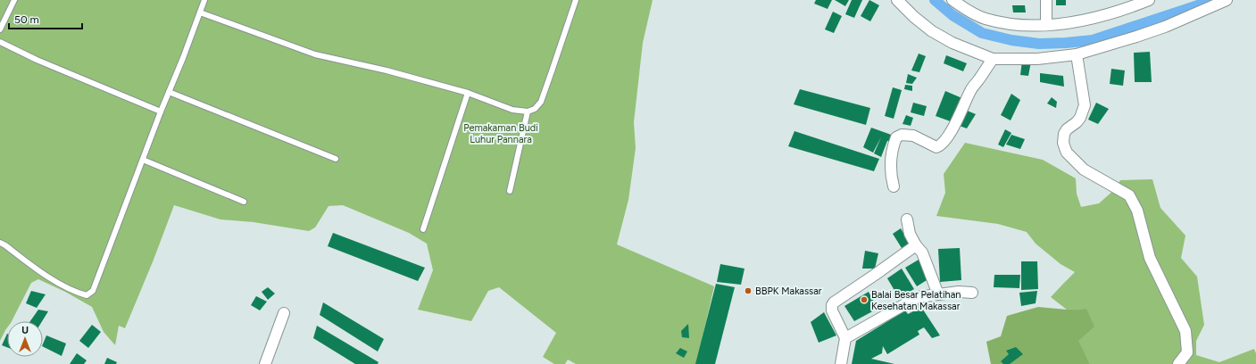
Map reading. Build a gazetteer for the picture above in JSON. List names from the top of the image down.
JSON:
{
  "parks": ["Pemakaman Budi Luhur Pannara"],
  "places": ["BBPK Makassar", "Balai Besar Pelatihan Kesehatan Makassar"],
  "scale_bar": "50 m",
  "north": "top"
}
